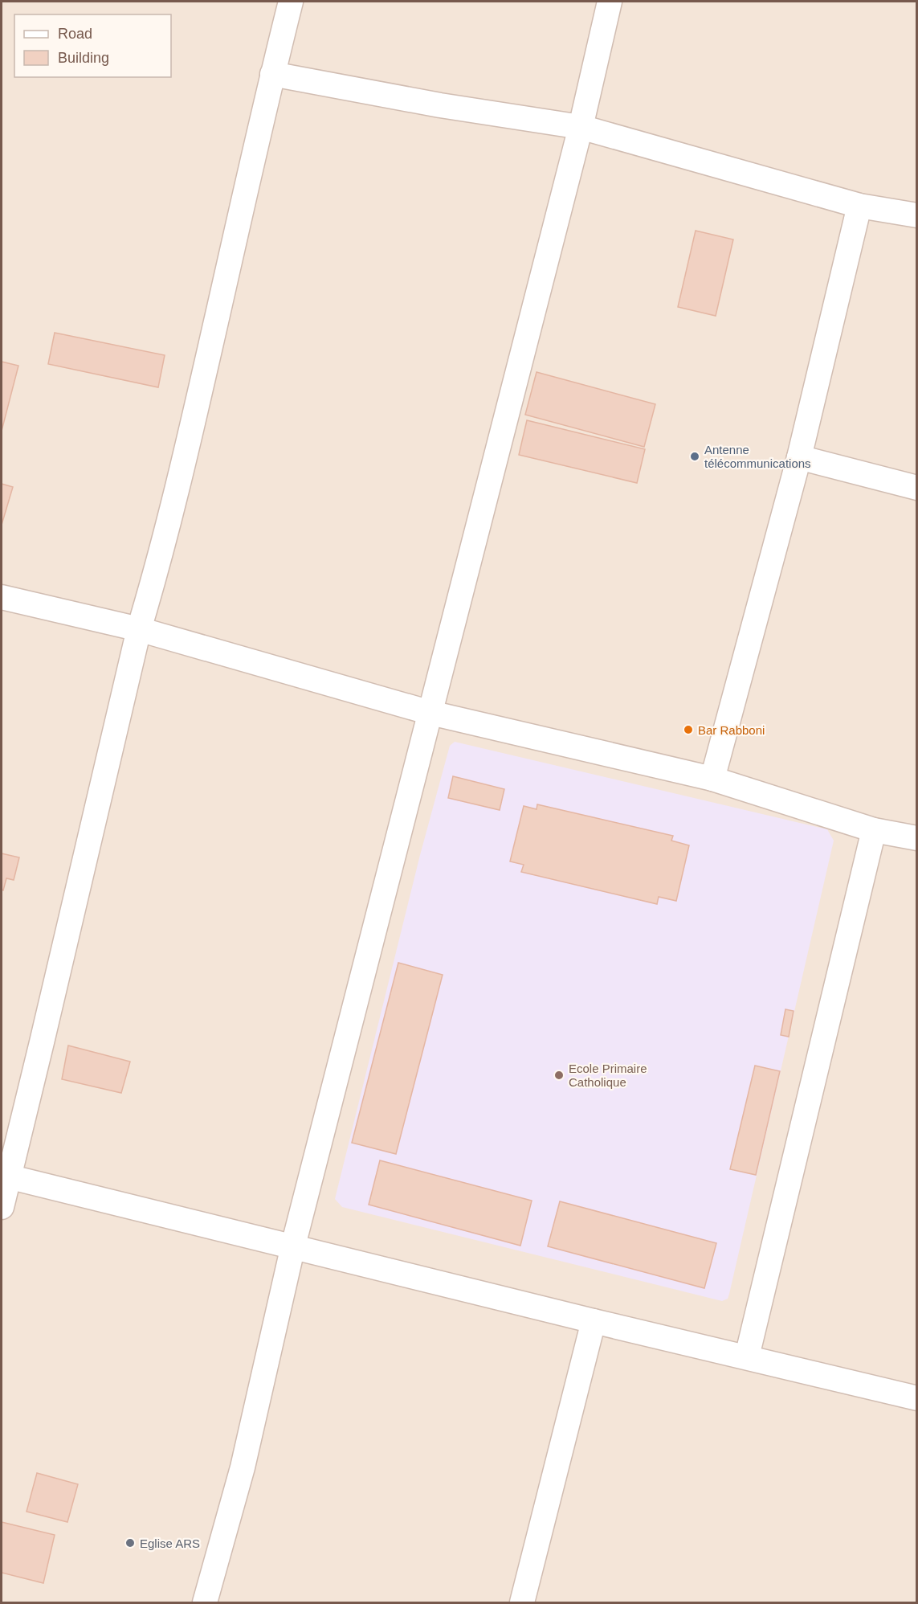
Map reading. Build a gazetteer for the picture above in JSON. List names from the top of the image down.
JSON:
{
  "places": [
    "Antenne télécommunications",
    "Bar Rabboni",
    "Ecole Primaire Catholique",
    "Eglise ARS"
  ],
  "legend": ["Road", "Building"]
}
